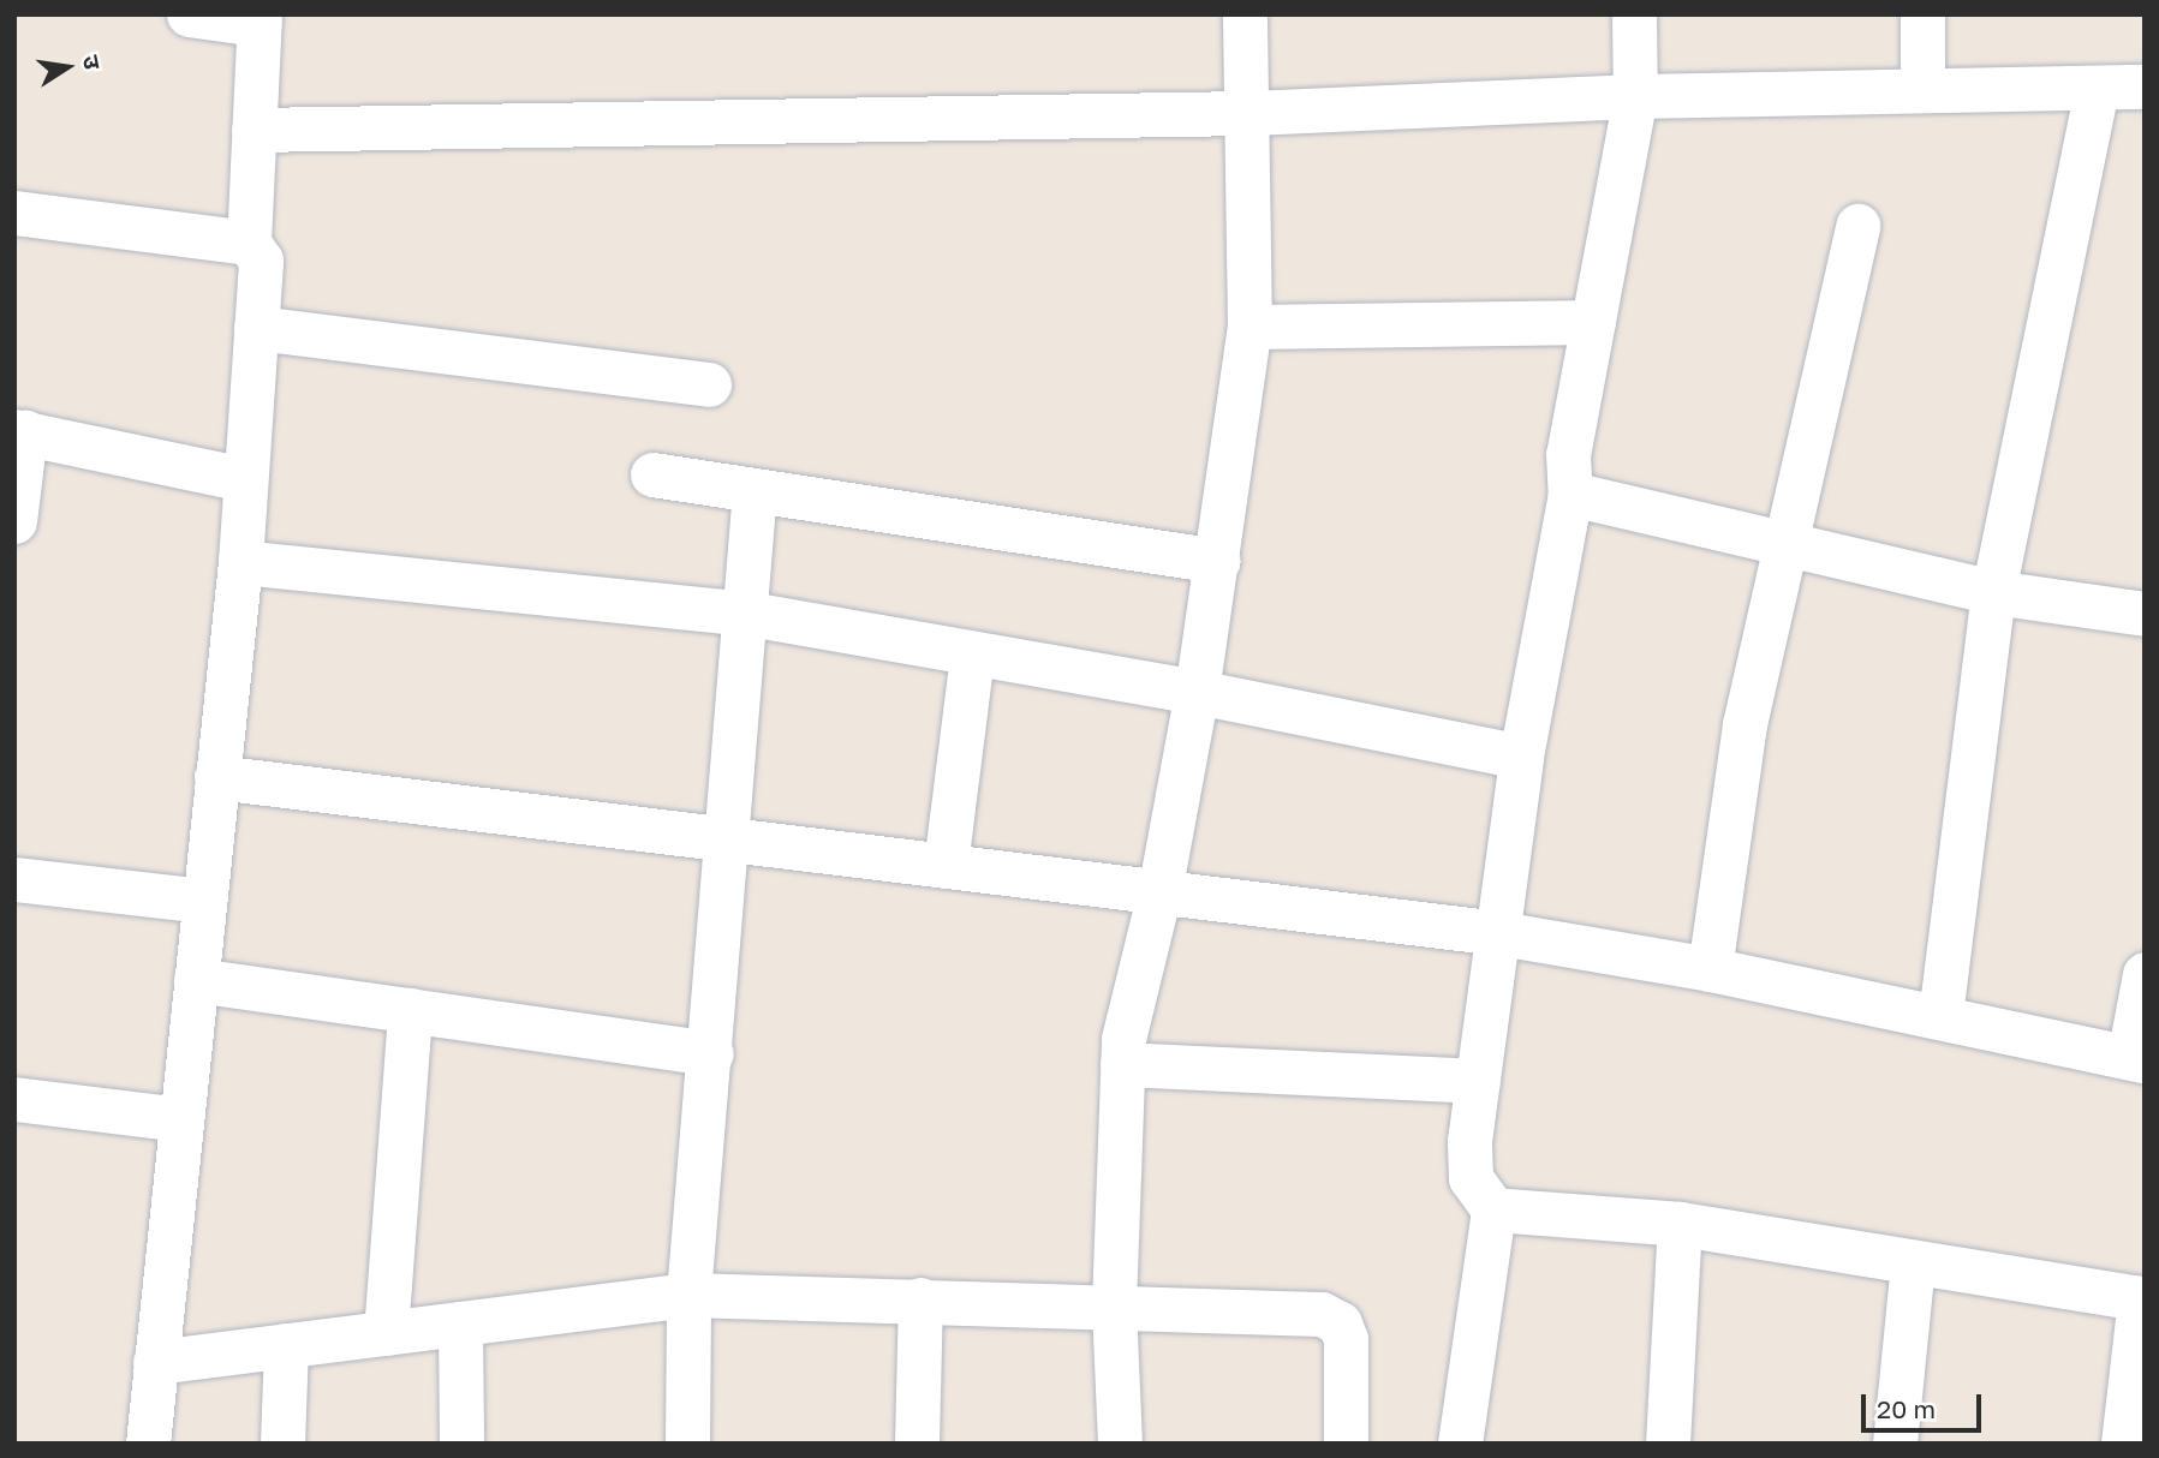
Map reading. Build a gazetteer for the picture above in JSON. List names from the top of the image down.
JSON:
{
  "scale_bar": "20 m",
  "north": "right"
}
